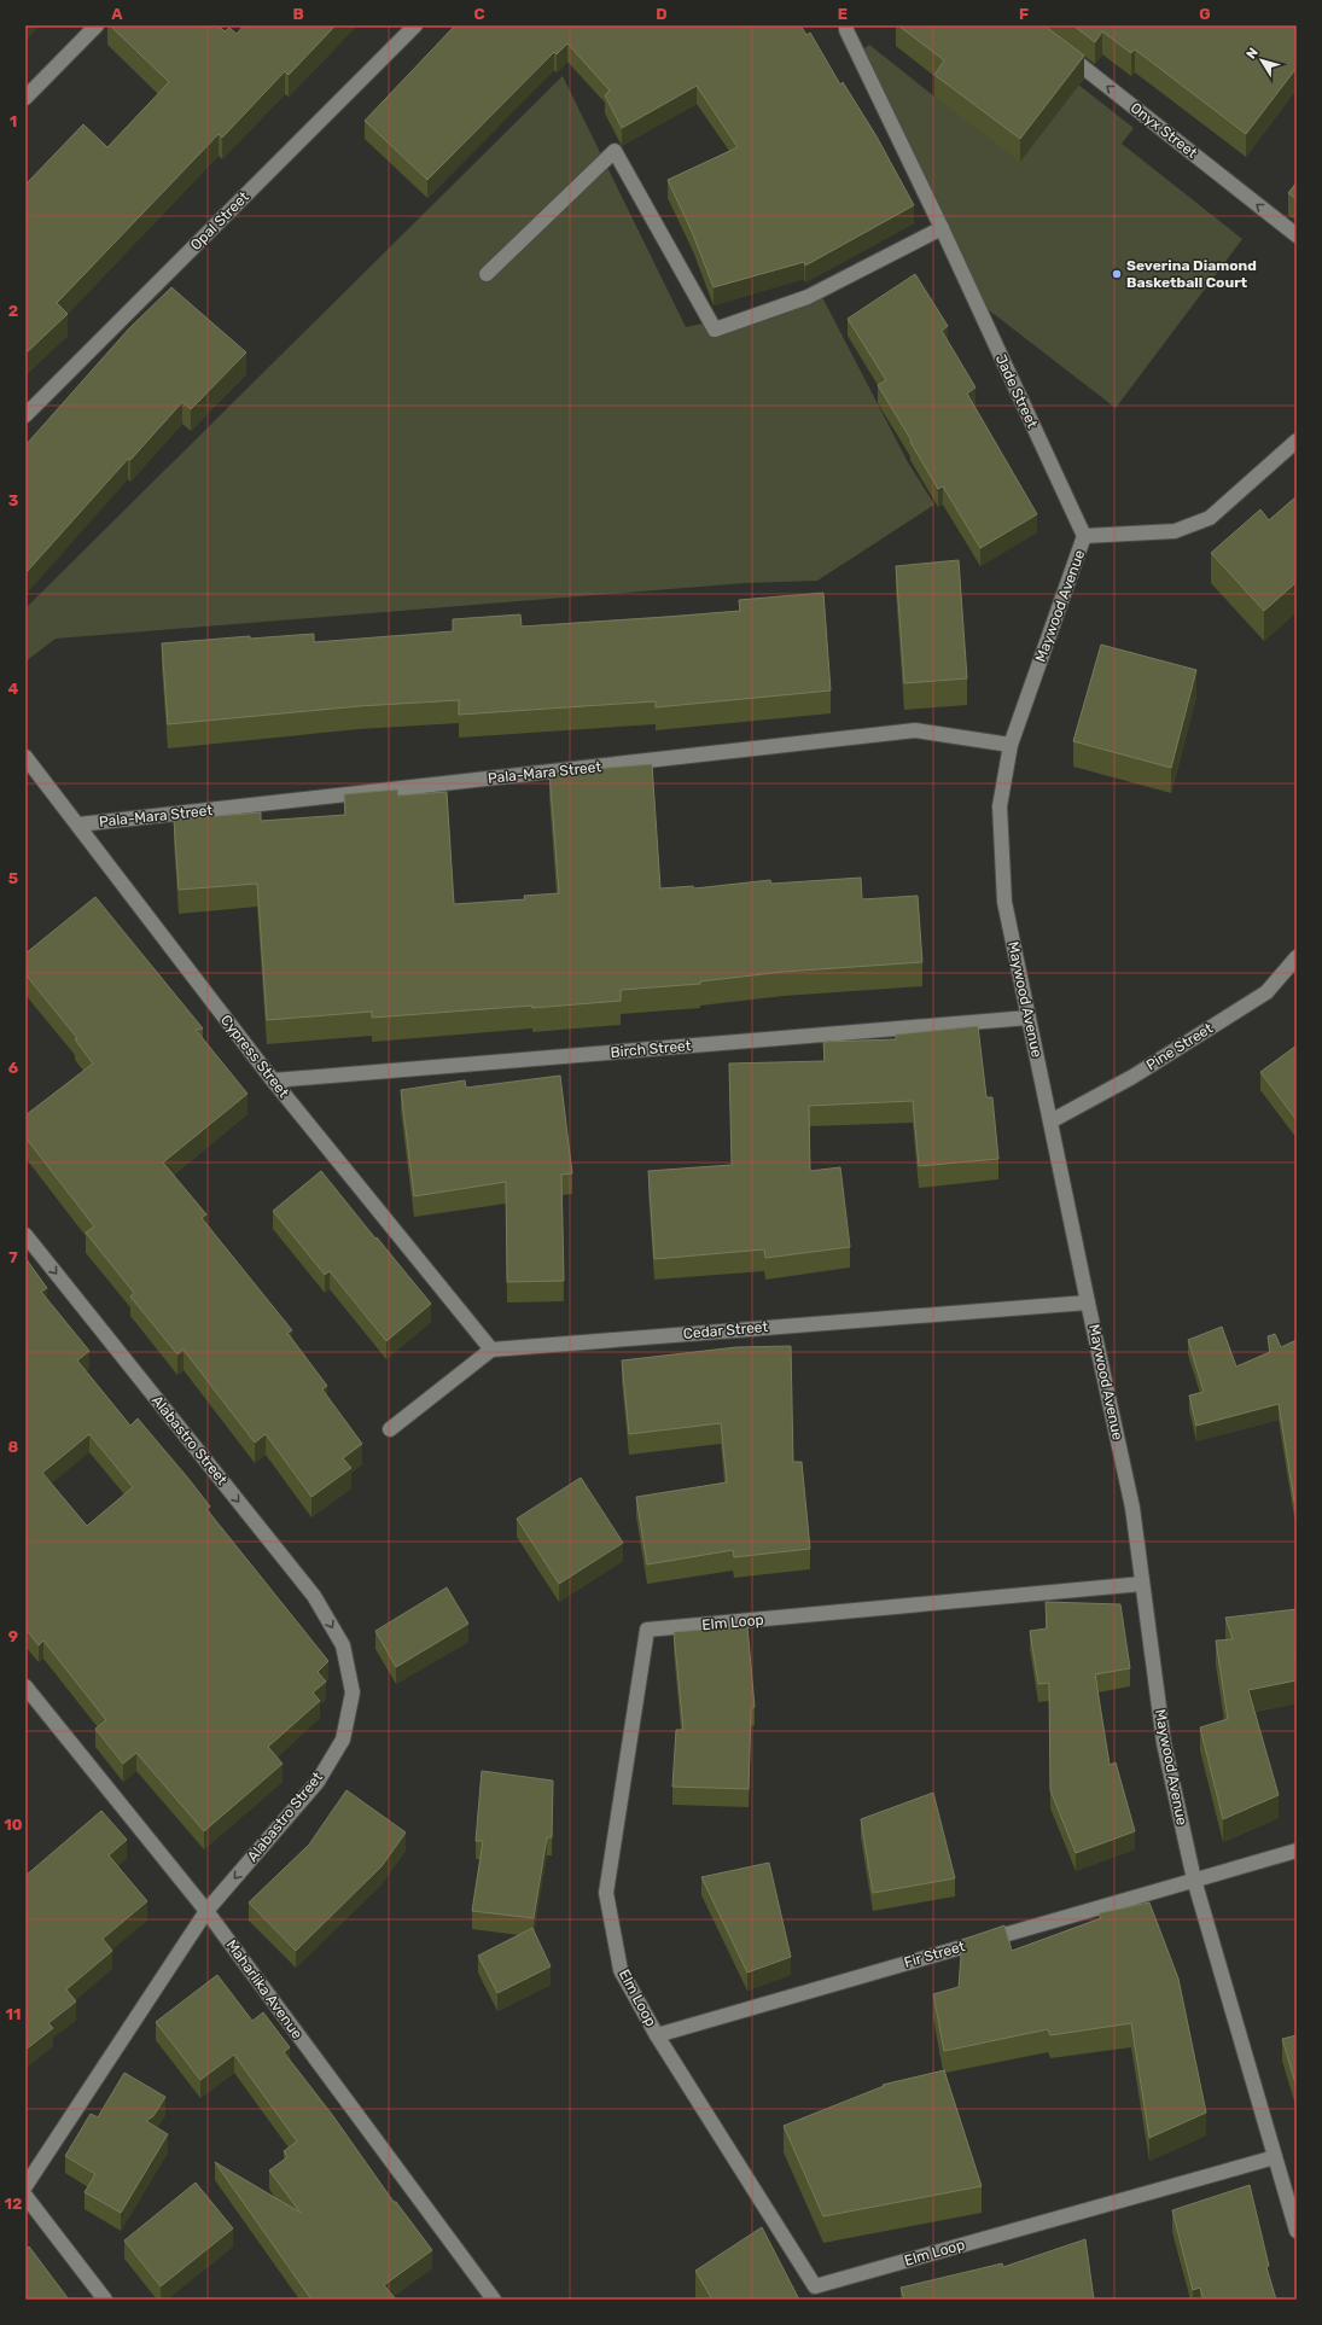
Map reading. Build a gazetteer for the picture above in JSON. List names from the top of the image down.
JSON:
{
  "streets": {
    "street": [
      "Onyx Street",
      "Opal Street",
      "Jade Street",
      "Maywood Avenue",
      "Pala-Mara Street",
      "Pine Street",
      "Birch Street",
      "Cypress Street",
      "Cedar Street",
      "Alabastro Street",
      "Elm Loop",
      "Fir Street",
      "Maharlika Avenue"
    ]
  },
  "crossings": [
    ["Jade Street", "Maywood Avenue"],
    ["Maywood Avenue", "Pala-Mara Street"],
    ["Maywood Avenue", "Pine Street"],
    ["Maywood Avenue", "Birch Street"],
    ["Maywood Avenue", "Cedar Street"],
    ["Maywood Avenue", "Elm Loop"],
    ["Maywood Avenue", "Fir Street"],
    ["Pala-Mara Street", "Cypress Street"],
    ["Birch Street", "Cypress Street"],
    ["Cypress Street", "Cedar Street"],
    ["Alabastro Street", "Maharlika Avenue"],
    ["Elm Loop", "Fir Street"]
  ],
  "one_way": ["Onyx Street", "Alabastro Street"],
  "places": ["Severina Diamond Basketball Court"],
  "north": "top left",
  "grid": {
    "columns": [
      "A",
      "B",
      "C",
      "D",
      "E",
      "F",
      "G"
    ],
    "rows": [
      "1",
      "2",
      "3",
      "4",
      "5",
      "6",
      "7",
      "8",
      "9",
      "10",
      "11",
      "12"
    ]
  }
}
